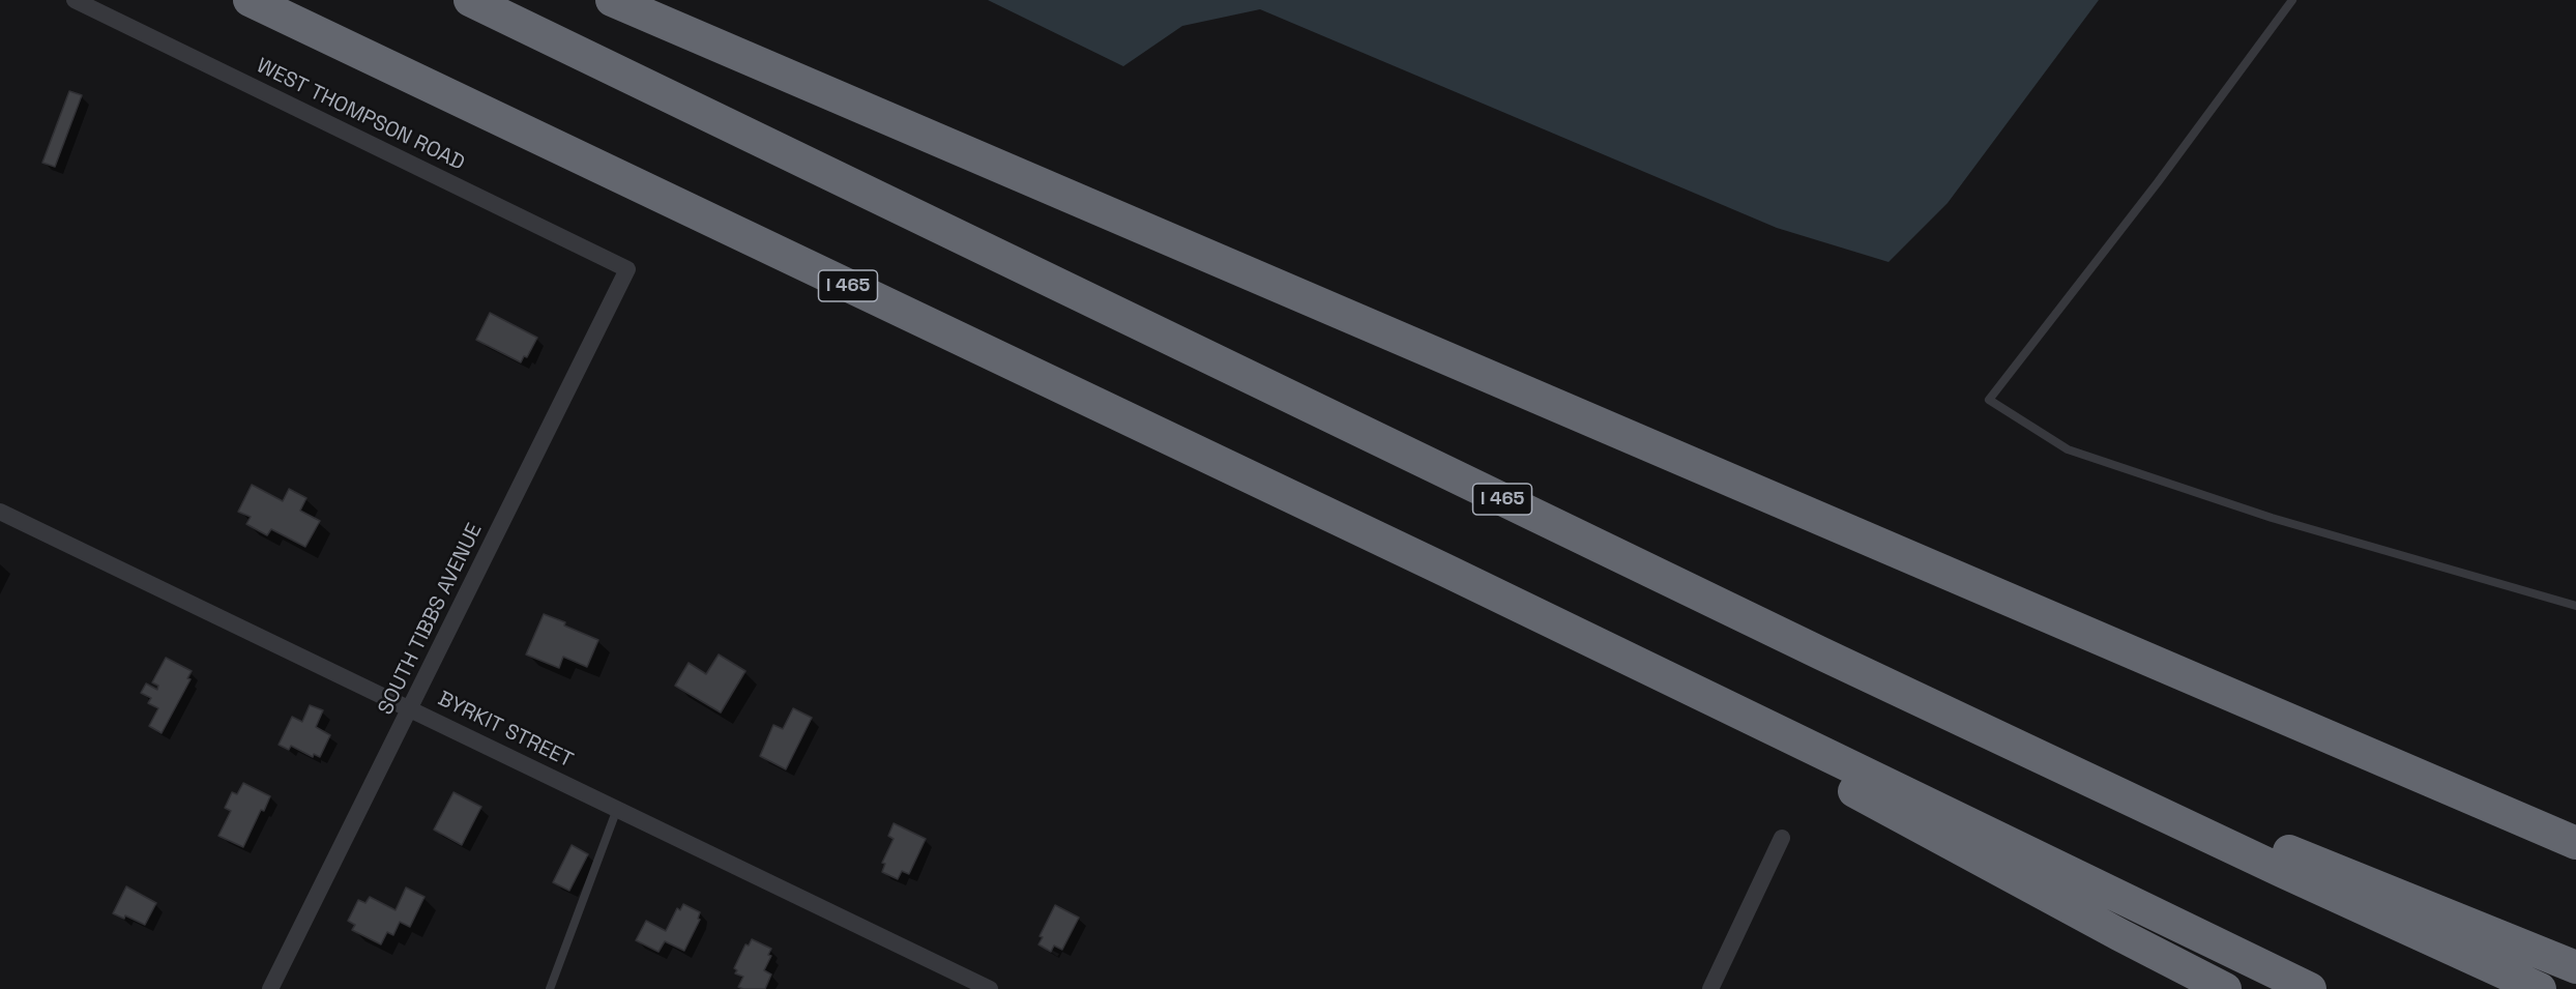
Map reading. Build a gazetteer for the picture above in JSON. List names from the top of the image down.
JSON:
{
  "streets": {
    "highway": ["I 465"],
    "street": ["WEST THOMPSON ROAD", "SOUTH TIBBS AVENUE", "BYRKIT STREET"]
  },
  "crossings": [
    ["WEST THOMPSON ROAD", "SOUTH TIBBS AVENUE"],
    ["SOUTH TIBBS AVENUE", "BYRKIT STREET"]
  ]
}
